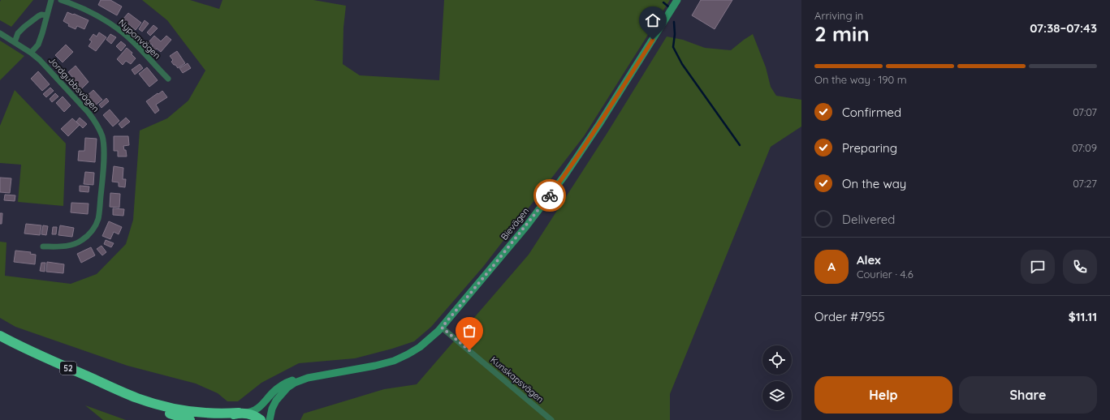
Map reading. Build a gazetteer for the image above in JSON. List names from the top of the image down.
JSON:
{
  "streets": {
    "highway": ["52"],
    "street": [
      "Nyponvägen",
      "Jordgubbsvägen",
      "Bievägen",
      "Kunskapsvägen"
    ]
  },
  "crossings": [
    ["Bievägen", "52"],
    ["Bievägen", "Kunskapsvägen"]
  ],
  "page": {
    "heading": ["2 min", "Arriving in", "07:38–07:43"],
    "panel": [
      "Alex",
      "Courier · 4.6",
      "Order #7955",
      "$11.11"
    ],
    "bar": "On the way · 190 m",
    "list": [
      ["Confirmed", "07:07"],
      ["Preparing", "07:09"],
      ["On the way", "07:27"],
      "Delivered"
    ],
    "round": "A",
    "buttons": ["Help", "Share"]
  }
}
